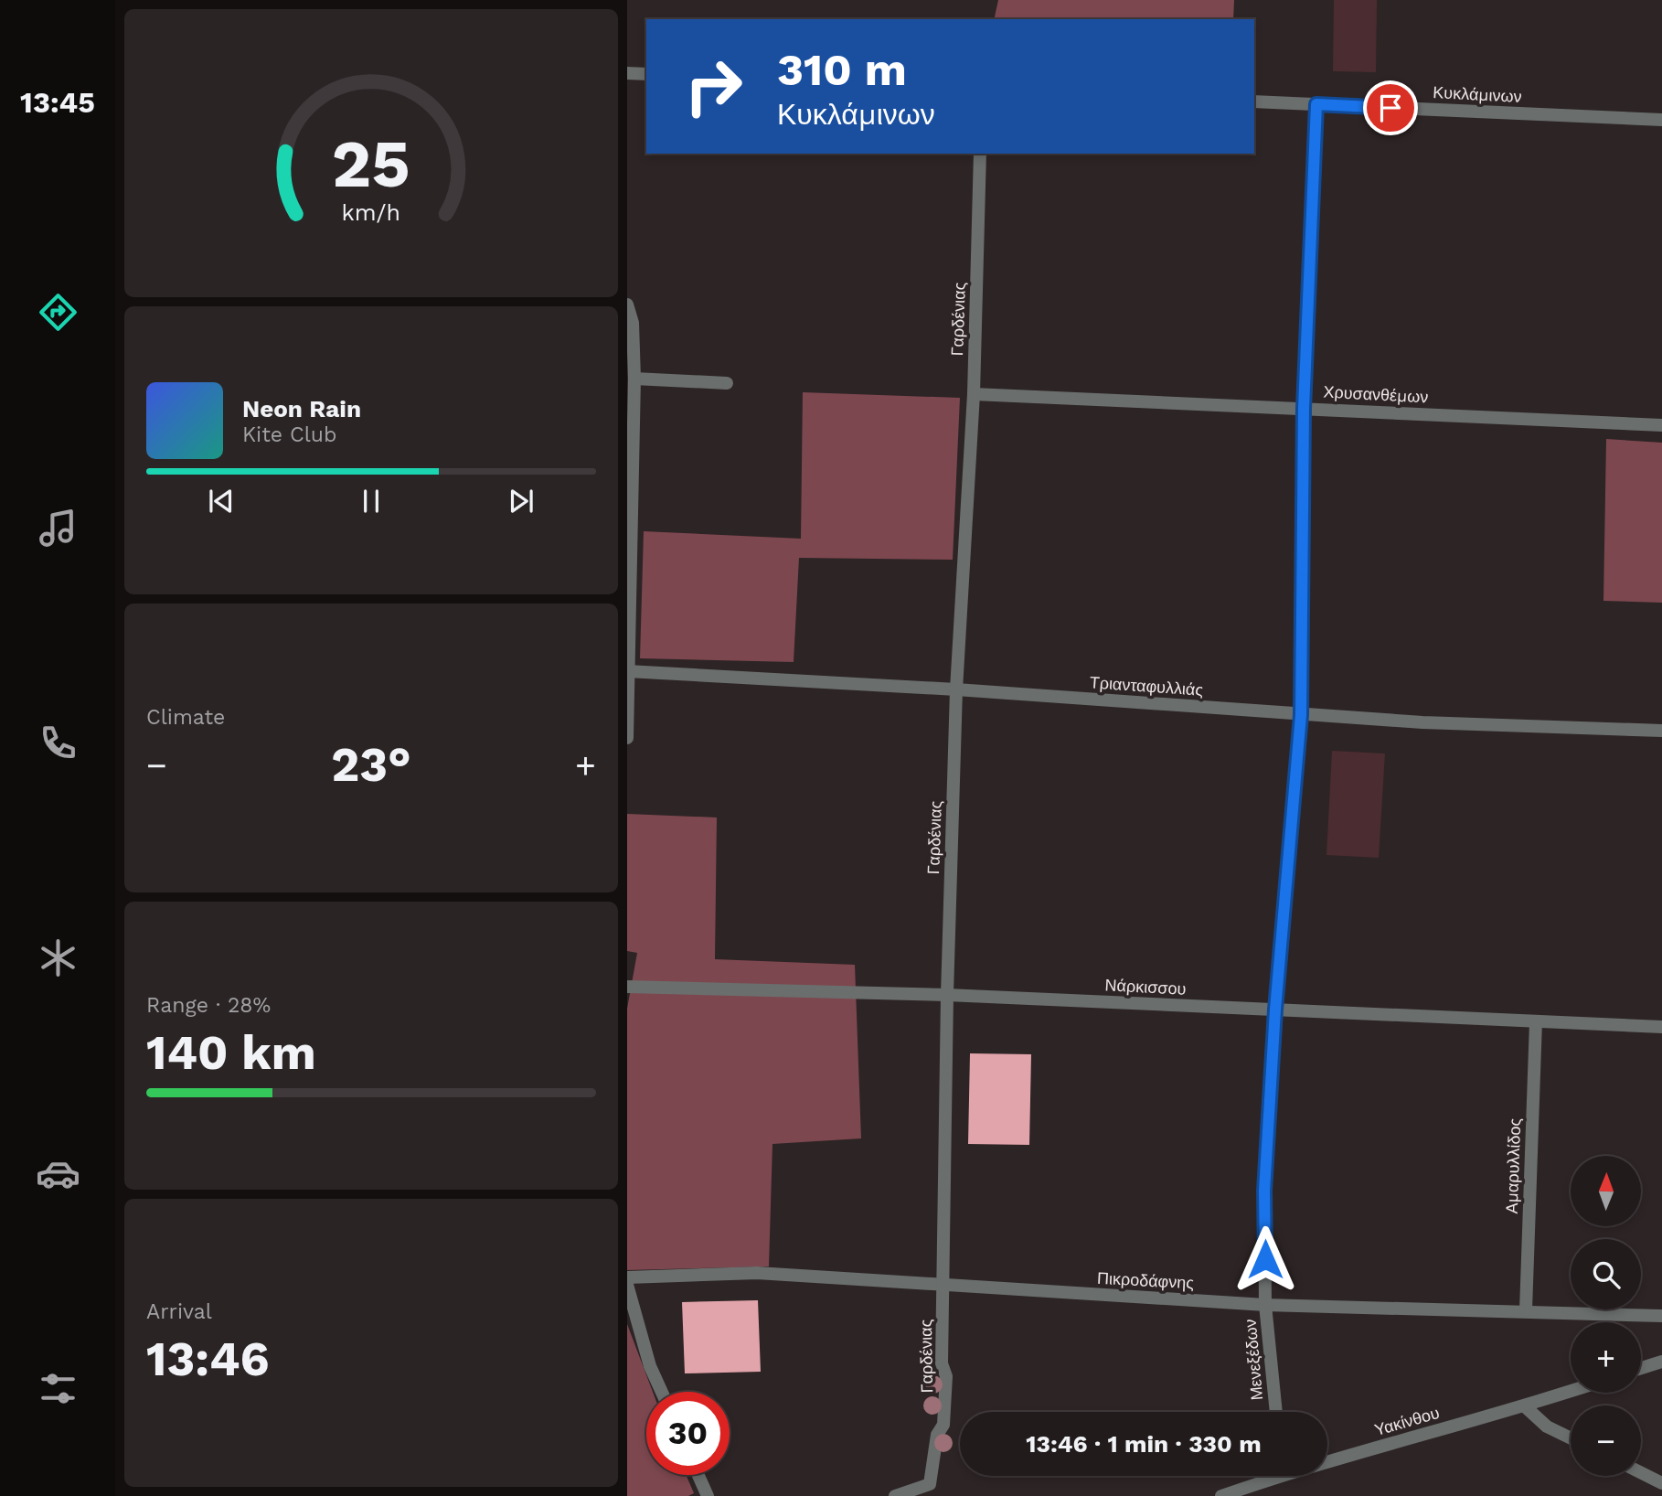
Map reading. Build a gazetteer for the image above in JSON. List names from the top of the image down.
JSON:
{
  "streets": {
    "street": [
      "Κυκλάμινων",
      "Γαρδένιας",
      "Χρυσανθέμων",
      "Τριανταφυλλιάς",
      "Νάρκισσου",
      "Αμαρυλλίδος",
      "Πικροδάφνης",
      "Μενεξέδων",
      "Υακίνθου"
    ]
  },
  "crossings": [
    ["Κυκλάμινων", "Μενεξέδων"],
    ["Γαρδένιας", "Χρυσανθέμων"],
    ["Γαρδένιας", "Τριανταφυλλιάς"],
    ["Γαρδένιας", "Νάρκισσου"],
    ["Γαρδένιας", "Πικροδάφνης"],
    ["Χρυσανθέμων", "Μενεξέδων"],
    ["Τριανταφυλλιάς", "Μενεξέδων"],
    ["Νάρκισσου", "Αμαρυλλίδος"],
    ["Νάρκισσου", "Μενεξέδων"],
    ["Αμαρυλλίδος", "Πικροδάφνης"],
    ["Πικροδάφνης", "Μενεξέδων"]
  ],
  "north": "top",
  "page": {
    "tabs": "13:45",
    "turn": ["310 m", "Κυκλάμινων"],
    "song": ["Neon Rain", "Kite Club"],
    "tile": [
      "Climate",
      ["Range · 28%", "140 km"],
      ["Arrival", "13:46"]
    ],
    "heat": ["−", "23°", "+"],
    "map_buttons": ["+", "−"],
    "limit": "30",
    "trip": "13:46 · 1 min · 330 m",
    "gauge": ["25", "km/h"]
  }
}
